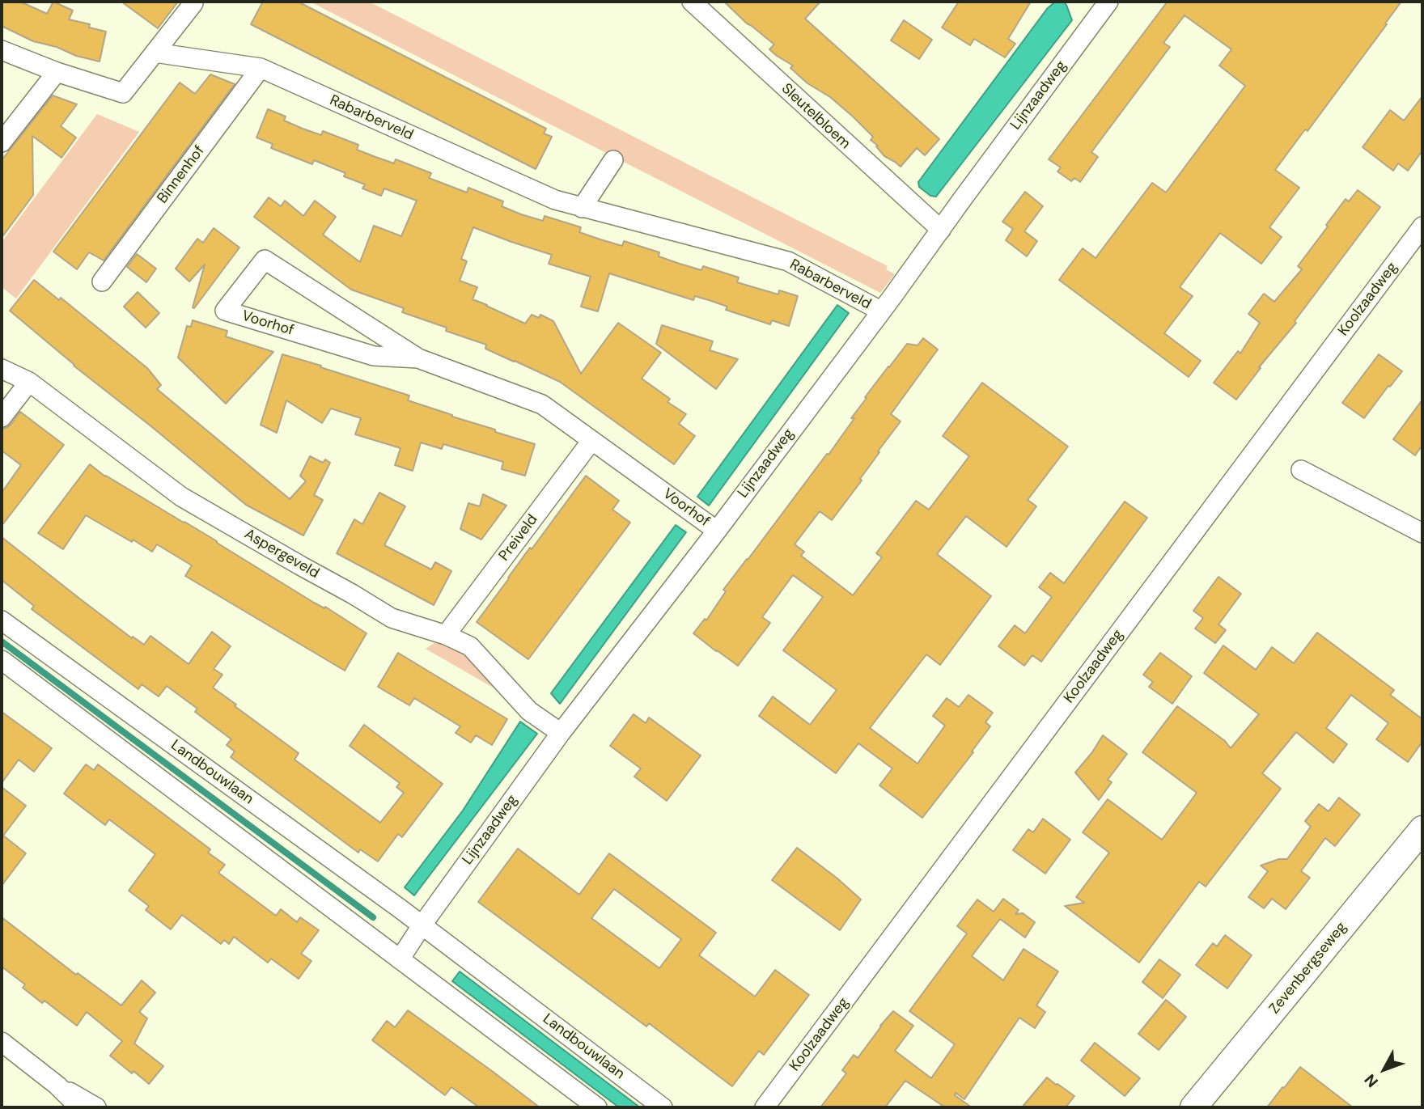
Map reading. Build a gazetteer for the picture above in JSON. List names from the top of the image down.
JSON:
{
  "streets": {
    "street": [
      "Lijnzaadweg",
      "Sleutelbloem",
      "Rabarberveld",
      "Binnenhof",
      "Koolzaadweg",
      "Voorhof",
      "Preiveld",
      "Aspergeveld",
      "Landbouwlaan",
      "Zevenbergseweg"
    ]
  },
  "crossings": [
    ["Lijnzaadweg", "Sleutelbloem"],
    ["Lijnzaadweg", "Rabarberveld"],
    ["Lijnzaadweg", "Voorhof"],
    ["Lijnzaadweg", "Aspergeveld"],
    ["Lijnzaadweg", "Landbouwlaan"],
    ["Rabarberveld", "Binnenhof"],
    ["Voorhof", "Preiveld"],
    ["Preiveld", "Aspergeveld"]
  ],
  "north": "bottom left"
}
